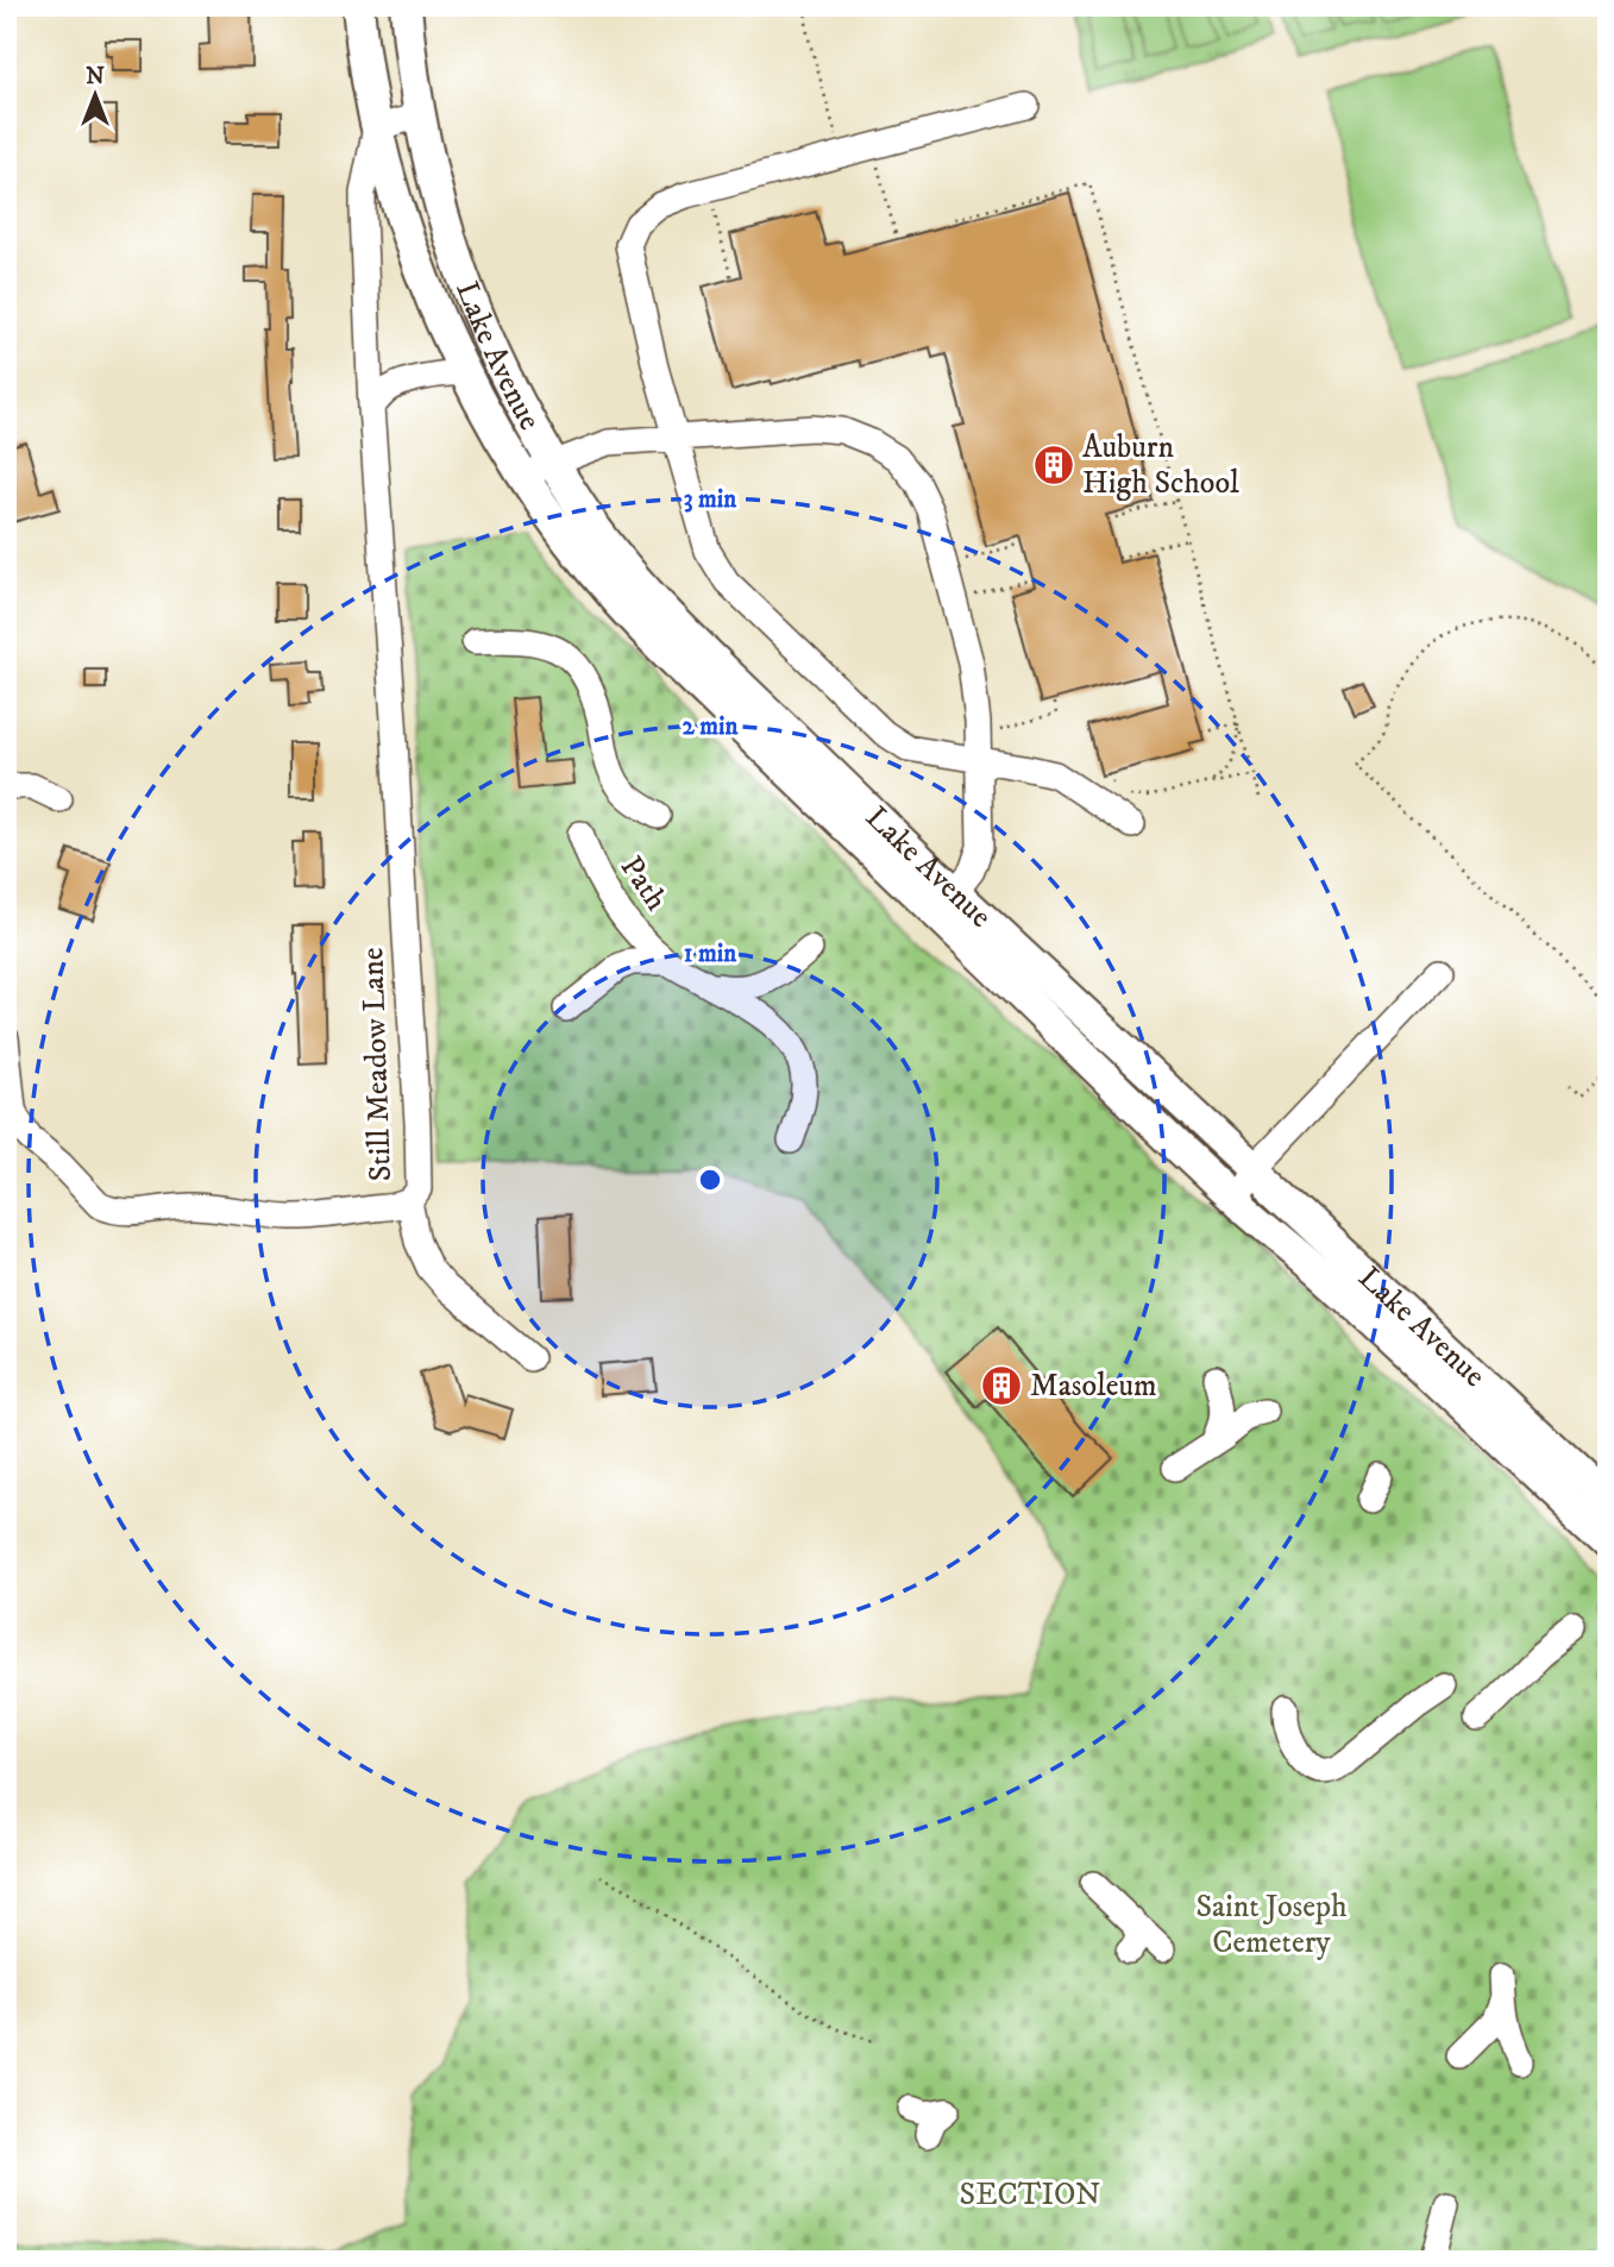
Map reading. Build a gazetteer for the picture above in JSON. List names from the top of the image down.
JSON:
{
  "streets": {
    "main road": ["Lake Avenue"],
    "street": ["Path", "Still Meadow Lane"]
  },
  "crossings": [
    ["Lake Avenue", "Still Meadow Lane"]
  ],
  "parks": ["Saint Joseph Cemetery", "SECTION"],
  "places": {
    "building": ["Auburn High School", "Masoleum"]
  },
  "north": "top",
  "rings": ["3 min", "2 min", "1 min"]
}
